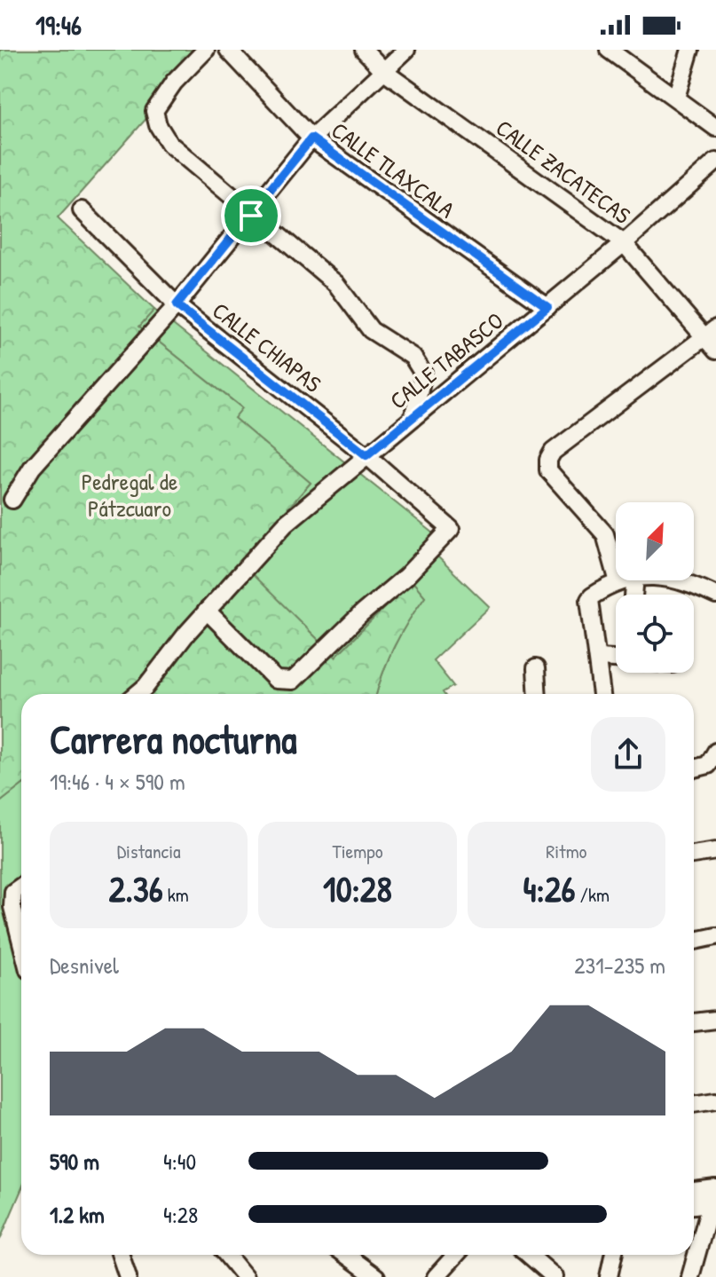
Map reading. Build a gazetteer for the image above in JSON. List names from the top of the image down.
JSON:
{
  "streets": {
    "street": [
      "CALLE TLAXCALA",
      "CALLE ZACATECAS",
      "CALLE CHIAPAS",
      "CALLE TABASCO"
    ]
  },
  "crossings": [
    ["CALLE TLAXCALA", "CALLE TABASCO"],
    ["CALLE ZACATECAS", "CALLE TABASCO"],
    ["CALLE CHIAPAS", "CALLE TABASCO"]
  ],
  "parks": ["Pedregal de Pátzcuaro"],
  "north": "top right",
  "page": {
    "status": "19:46",
    "heading": ["Carrera nocturna", "19:46 · 4 × 590 m"],
    "stats": [
      ["Distancia", "2.36 km"],
      ["Tiempo", "10:28"],
      ["Ritmo", "4:26 /km"]
    ],
    "chart": ["Desnivel", "231–235 m"],
    "list": [
      {
        "name": "590 m",
        "note": "4:40"
      },
      {
        "name": "1.2 km",
        "note": "4:28"
      }
    ]
  }
}
